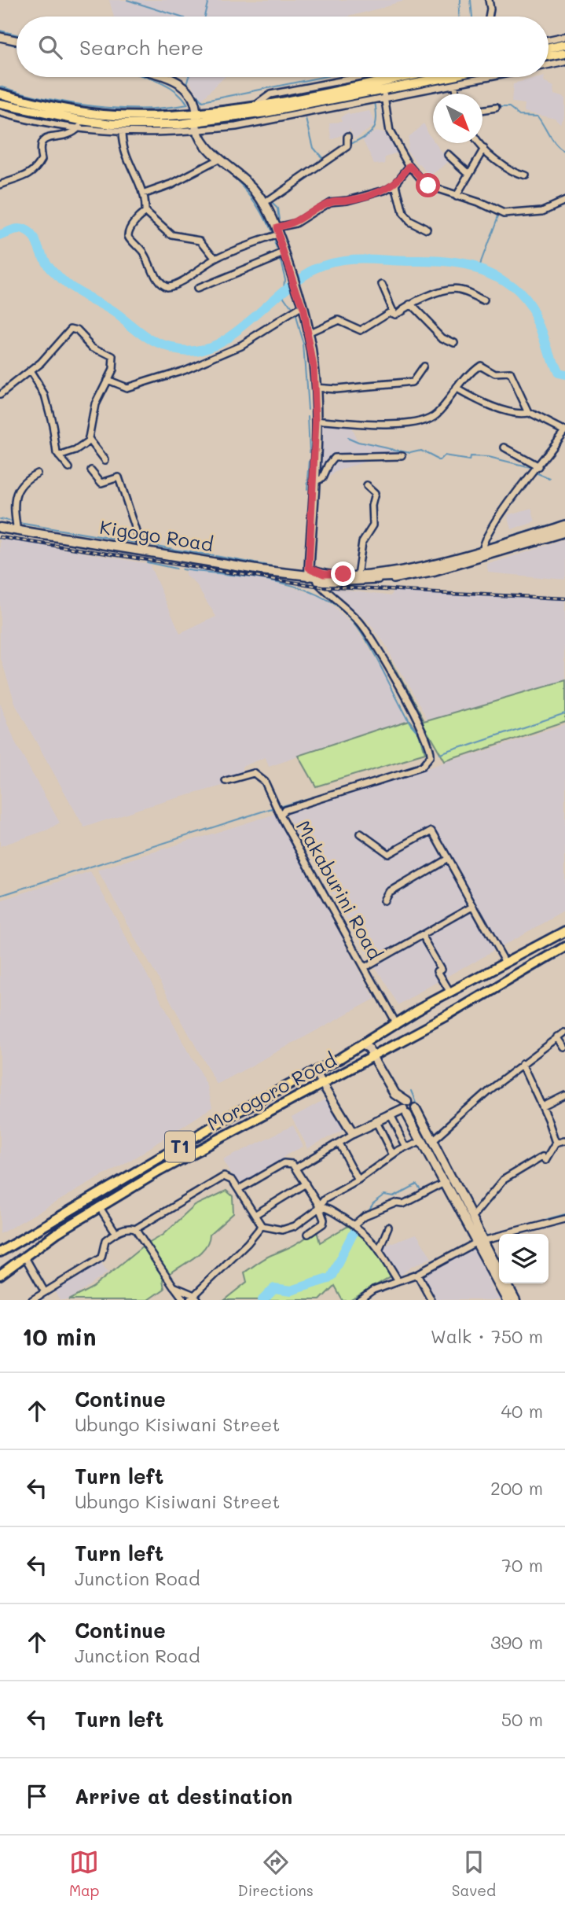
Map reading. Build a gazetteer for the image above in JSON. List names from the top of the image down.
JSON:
{
  "streets": {
    "main road": ["Kigogo Road", "Morogoro Road", "T1"],
    "street": ["Makaburini Road"]
  },
  "crossings": [
    ["Kigogo Road", "Makaburini Road"],
    ["Makaburini Road", "Morogoro Road"]
  ],
  "north": "bottom right",
  "page": {
    "search": "Search here",
    "heading": ["10 min", "Walk · 750 m"],
    "list": [
      ["Continue", "Ubungo Kisiwani Street", "40 m"],
      ["Turn left", "Ubungo Kisiwani Street", "200 m"],
      ["Turn left", "Junction Road", "70 m"],
      ["Continue", "Junction Road", "390 m"],
      ["Turn left", "50 m"],
      "Arrive at destination"
    ],
    "nav": ["Map", "Directions", "Saved"]
  }
}
